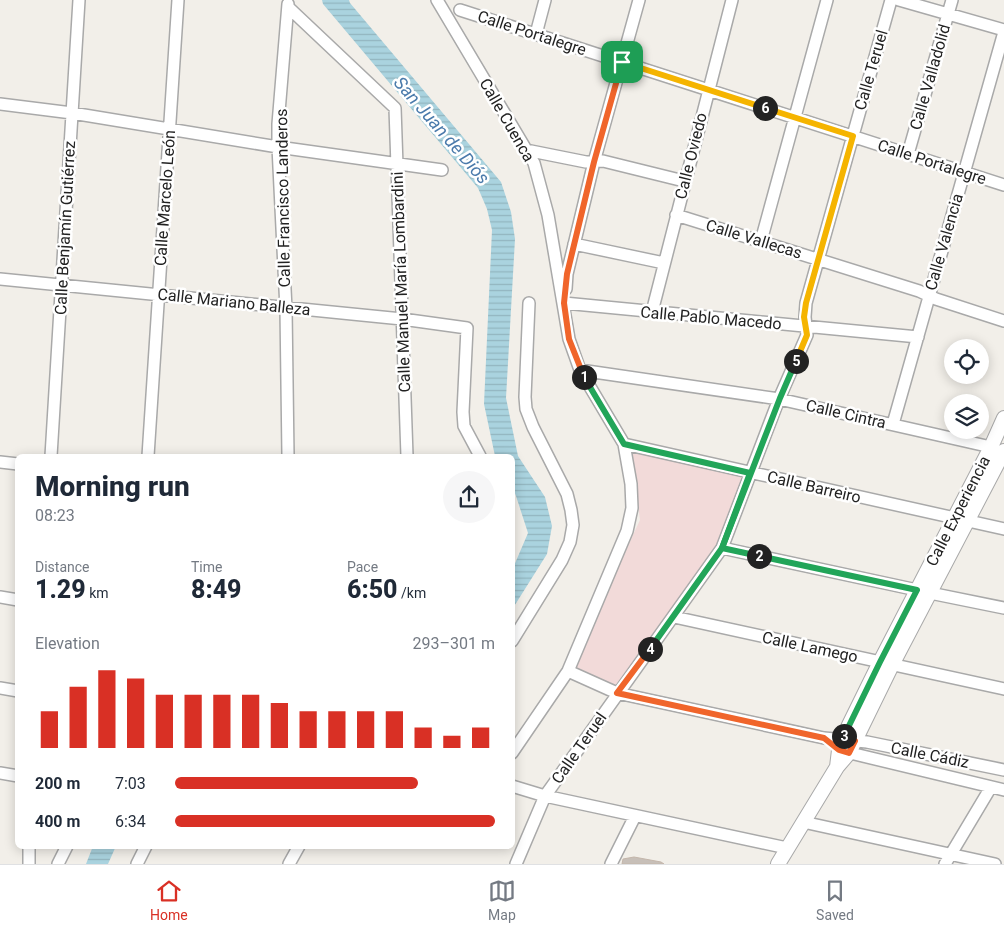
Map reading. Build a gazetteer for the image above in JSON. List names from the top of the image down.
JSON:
{
  "streets": {
    "street": [
      "Calle Portalegre",
      "Calle Teruel",
      "Calle Valladolid",
      "Calle Cuenca",
      "Calle Oviedo",
      "Calle Marcelo León",
      "Calle Francisco Landeros",
      "Calle Benjamín Gutiérrez",
      "Calle Vallecas",
      "Calle Valencia",
      "Calle Manuel María Lombardini",
      "Calle Mariano Balleza",
      "Calle Pablo Macedo",
      "Calle Cintra",
      "Calle Barreiro",
      "Calle Experiencia",
      "Calle Lamego",
      "Calle Cádiz"
    ]
  },
  "crossings": [
    ["Calle Portalegre", "Calle Teruel"],
    ["Calle Portalegre", "Calle Valladolid"],
    ["Calle Portalegre", "Calle Oviedo"],
    ["Calle Portalegre", "Calle Valencia"],
    ["Calle Teruel", "Calle Vallecas"],
    ["Calle Teruel", "Calle Pablo Macedo"],
    ["Calle Teruel", "Calle Cintra"],
    ["Calle Teruel", "Calle Barreiro"],
    ["Calle Teruel", "Calle Lamego"],
    ["Calle Cuenca", "Calle Pablo Macedo"],
    ["Calle Cuenca", "Calle Cintra"],
    ["Calle Cuenca", "Calle Barreiro"],
    ["Calle Oviedo", "Calle Vallecas"],
    ["Calle Oviedo", "Calle Pablo Macedo"],
    ["Calle Marcelo León", "Calle Mariano Balleza"],
    ["Calle Francisco Landeros", "Calle Manuel María Lombardini"],
    ["Calle Francisco Landeros", "Calle Mariano Balleza"],
    ["Calle Benjamín Gutiérrez", "Calle Mariano Balleza"],
    ["Calle Vallecas", "Calle Valencia"],
    ["Calle Valencia", "Calle Pablo Macedo"],
    ["Calle Valencia", "Calle Cintra"],
    ["Calle Manuel María Lombardini", "Calle Mariano Balleza"],
    ["Calle Cintra", "Calle Experiencia"],
    ["Calle Barreiro", "Calle Experiencia"],
    ["Calle Experiencia", "Calle Lamego"],
    ["Calle Experiencia", "Calle Cádiz"]
  ],
  "water": ["San Juan de Diós"],
  "page": {
    "pins": [
      "6",
      "5",
      "1",
      "2",
      "4",
      "3"
    ],
    "heading": ["Morning run", "08:23"],
    "stats": [
      ["Distance", "1.29 km"],
      ["Time", "8:49"],
      ["Pace", "6:50 /km"]
    ],
    "chart": ["Elevation", "293–301 m"],
    "list": [
      {
        "name": "200 m",
        "note": "7:03"
      },
      {
        "name": "400 m",
        "note": "6:34"
      }
    ],
    "tabs": ["Home", "Map", "Saved"]
  }
}
